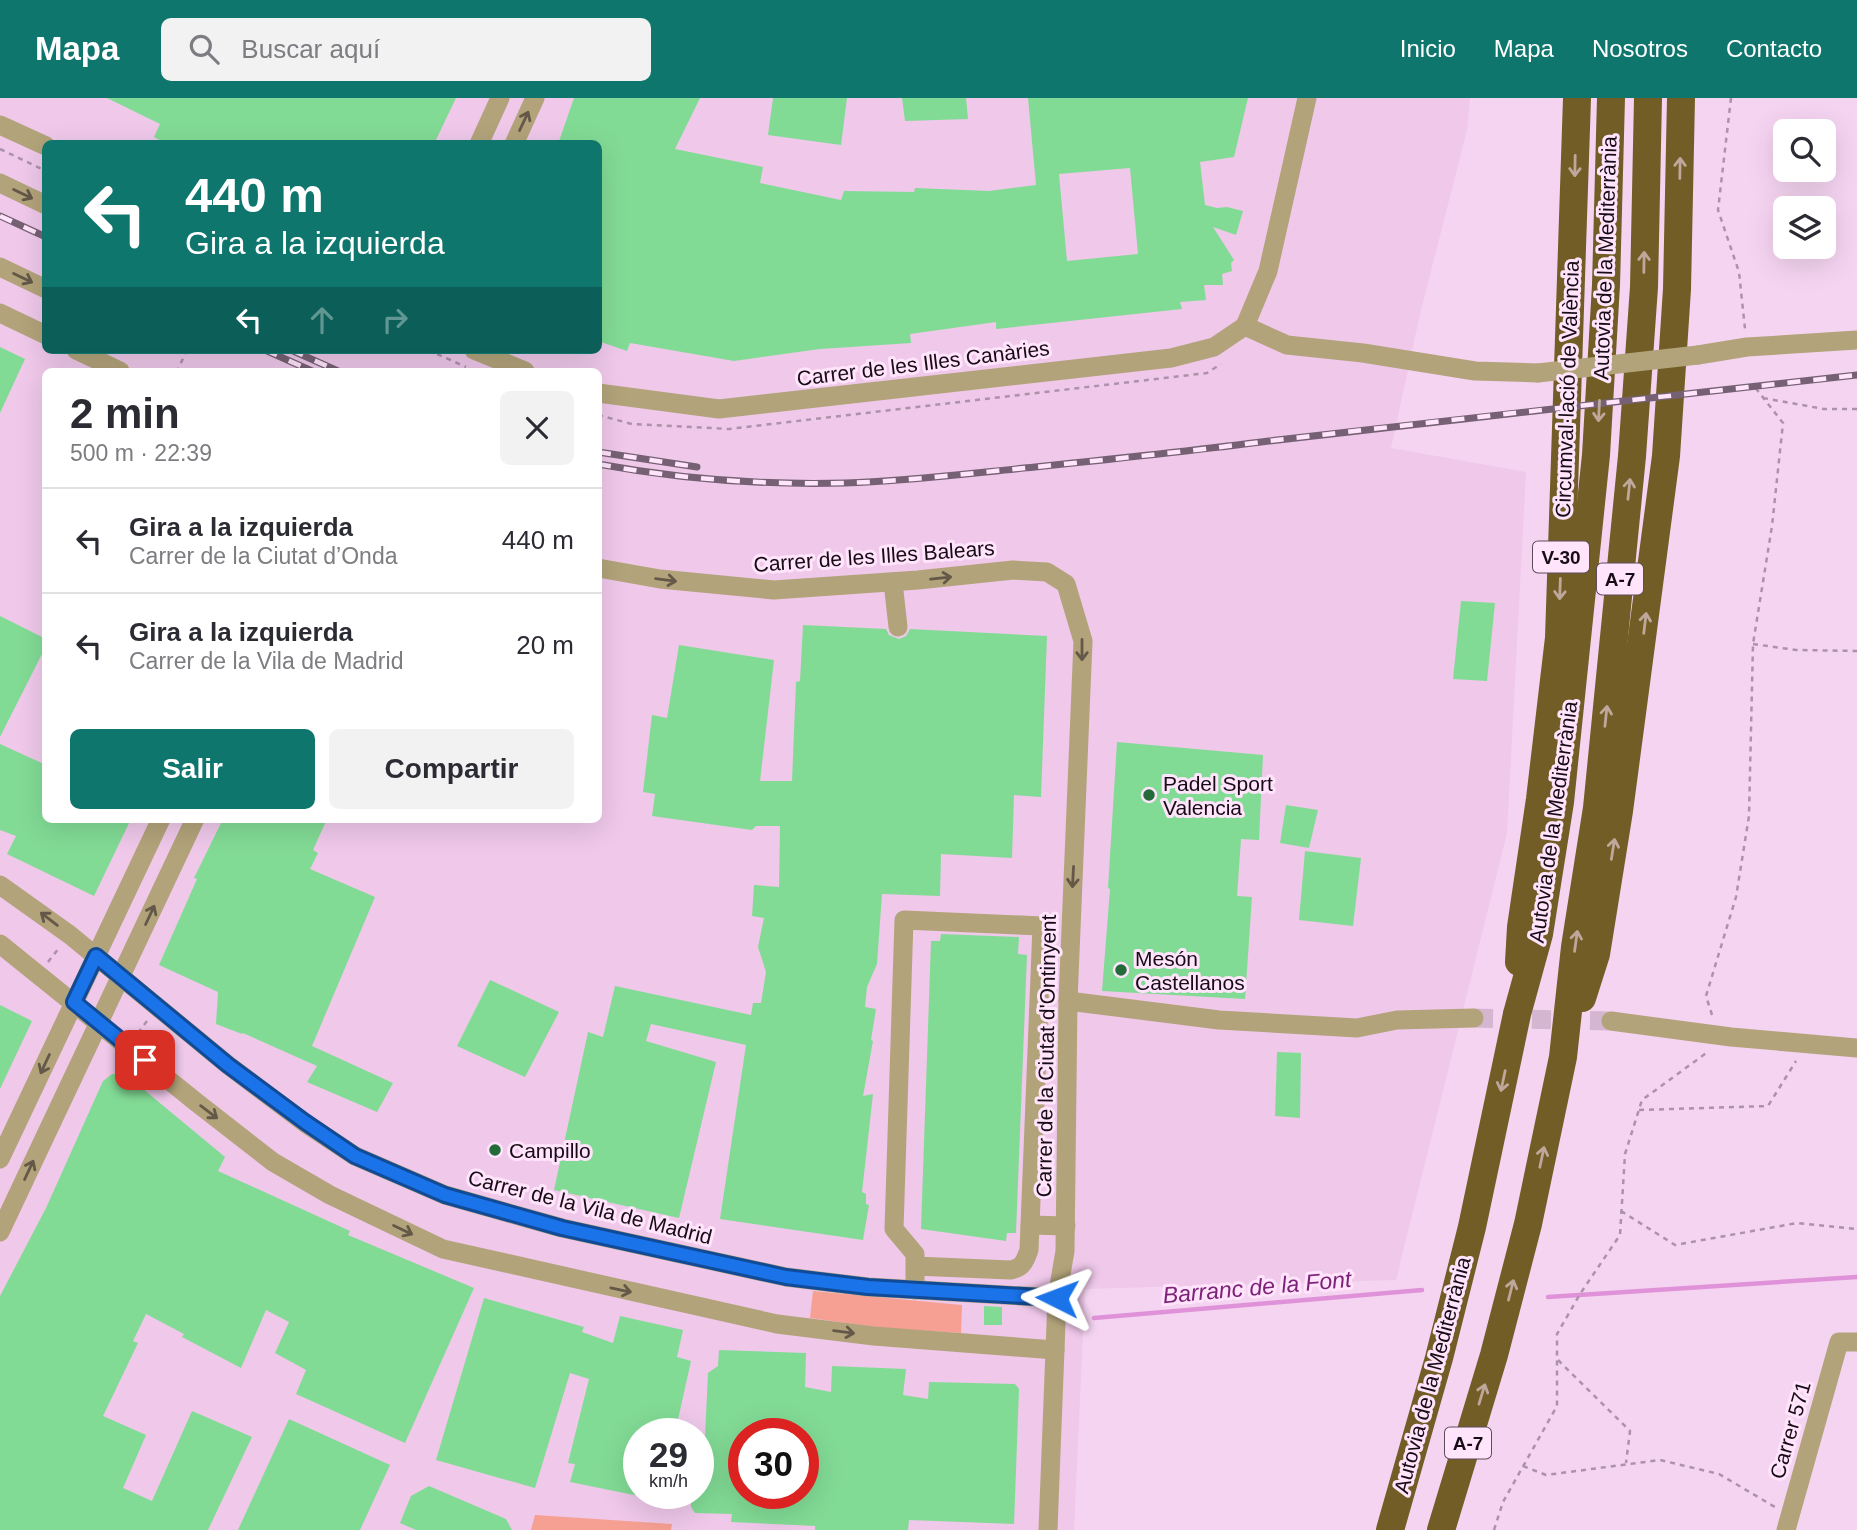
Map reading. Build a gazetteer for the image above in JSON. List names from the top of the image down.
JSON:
{
  "streets": {
    "highway": [
      "Autovia de la Mediterrània",
      "Circumval·lació de València",
      "V-30",
      "A-7"
    ],
    "street": [
      "Carrer de les Illes Canàries",
      "Carrer de les Illes Balears",
      "Carrer de la Ciutat d'Ontinyent",
      "Carrer de la Vila de Madrid",
      "Carrer 571"
    ]
  },
  "crossings": [
    ["Autovia de la Mediterrània", "Circumval·lació de València"],
    ["Carrer de les Illes Balears", "Carrer de la Ciutat d'Ontinyent"],
    ["Carrer de la Ciutat d'Ontinyent", "Carrer de la Vila de Madrid"]
  ],
  "one_way": ["Carrer de les Illes Balears", "Carrer de la Ciutat d'Ontinyent"],
  "water": ["Barranc de la Font"],
  "places": ["Padel Sport Valencia", "Mesón Castellanos", "Campillo"],
  "page": {
    "header": "Mapa",
    "search": "Buscar aquí",
    "nav": [
      "Inicio",
      "Mapa",
      "Nosotros",
      "Contacto"
    ],
    "turn": ["440 m", "Gira a la izquierda"],
    "heading": ["2 min", "500 m · 22:39"],
    "list": [
      {
        "name": "Gira a la izquierda",
        "note": "Carrer de la Ciutat d’Onda",
        "value": "440 m"
      },
      {
        "name": "Gira a la izquierda",
        "note": "Carrer de la Vila de Madrid",
        "value": "20 m"
      }
    ],
    "buttons": ["Salir", "Compartir"],
    "speed": "29 km/h",
    "limit": "30"
  }
}
